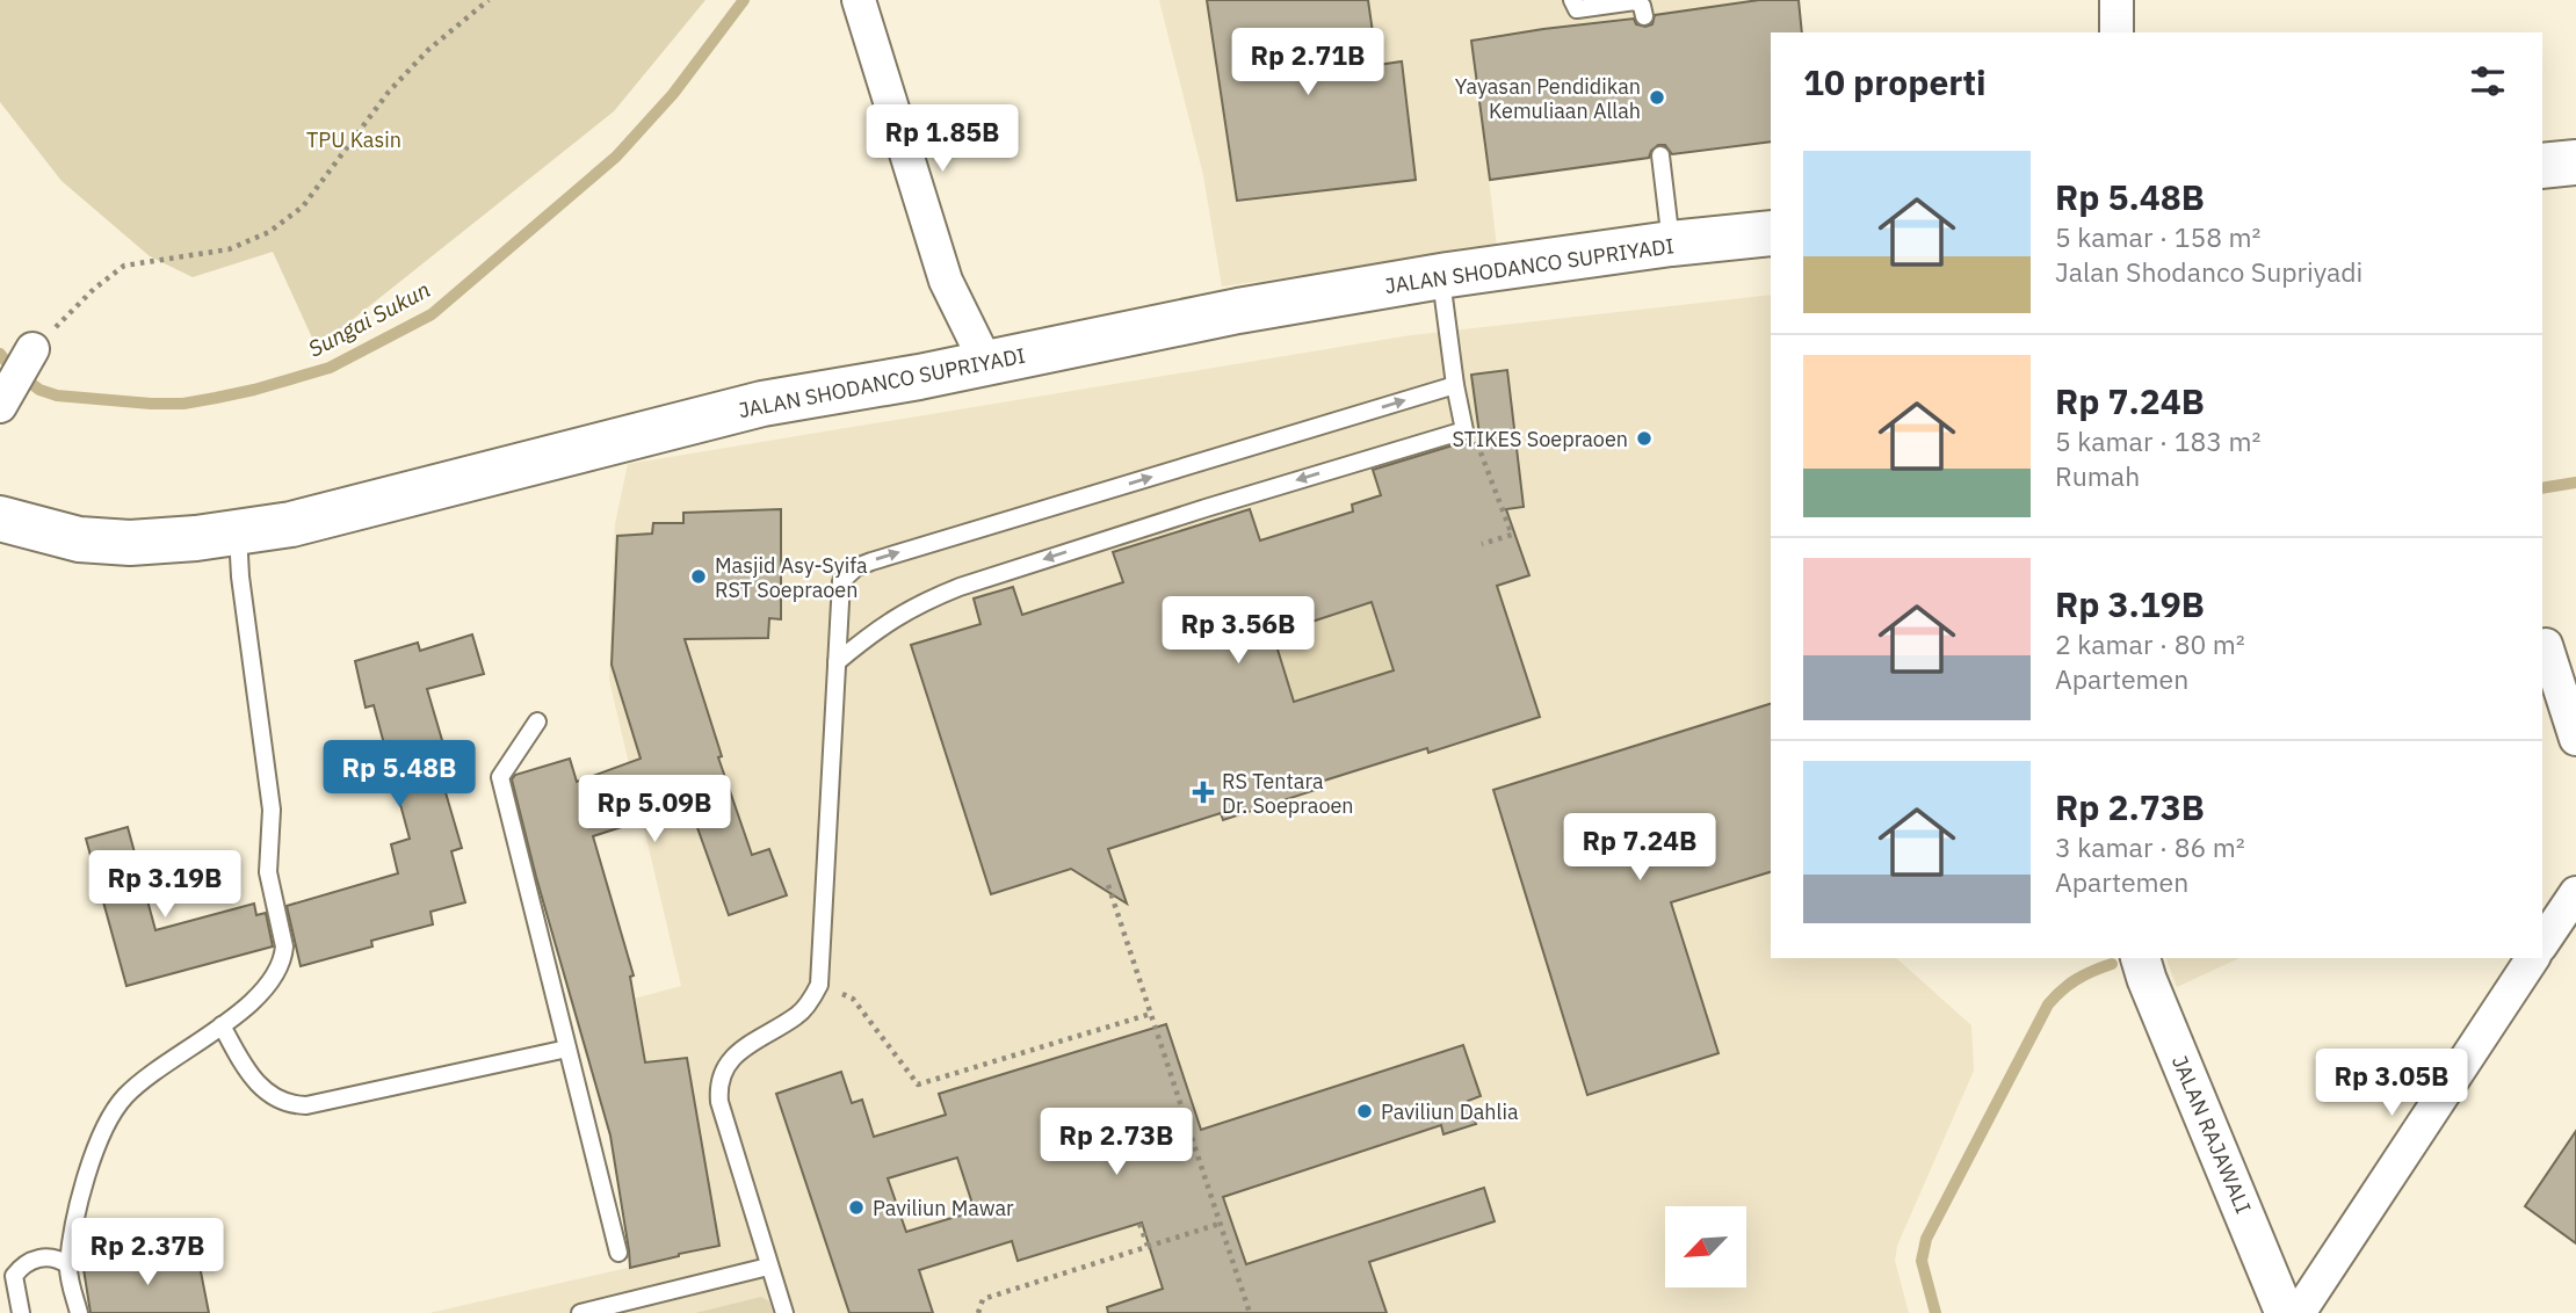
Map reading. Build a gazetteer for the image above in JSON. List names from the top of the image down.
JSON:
{
  "streets": {
    "main road": ["JALAN SHODANCO SUPRIYADI"],
    "street": ["JALAN RAJAWALI"]
  },
  "water": ["Sungai Sukun"],
  "parks": ["TPU Kasin"],
  "places": {
    "other": [
      "Yayasan Pendidikan Kemuliaan Allah",
      "STIKES Soepraoen",
      "Masjid Asy-Syifa RST Soepraoen",
      "Paviliun Dahlia",
      "Paviliun Mawar"
    ],
    "health": ["RS Tentara Dr. Soepraoen"]
  },
  "north": "bottom left",
  "page": {
    "price": [
      "Rp 2.71B",
      "Rp 1.85B",
      "Rp 3.56B",
      "Rp 5.48B",
      "Rp 5.09B",
      "Rp 7.24B",
      "Rp 3.19B",
      "Rp 3.05B",
      "Rp 2.73B",
      "Rp 2.37B"
    ],
    "heading": "10 properti",
    "list": [
      {
        "name": "Rp 5.48B",
        "note": "5 kamar · 158 m² · Jalan Shodanco Supriyadi"
      },
      {
        "name": "Rp 7.24B",
        "note": "5 kamar · 183 m² · Rumah"
      },
      {
        "name": "Rp 3.19B",
        "note": "2 kamar · 80 m² · Apartemen"
      },
      {
        "name": "Rp 2.73B",
        "note": "3 kamar · 86 m² · Apartemen"
      }
    ]
  }
}
